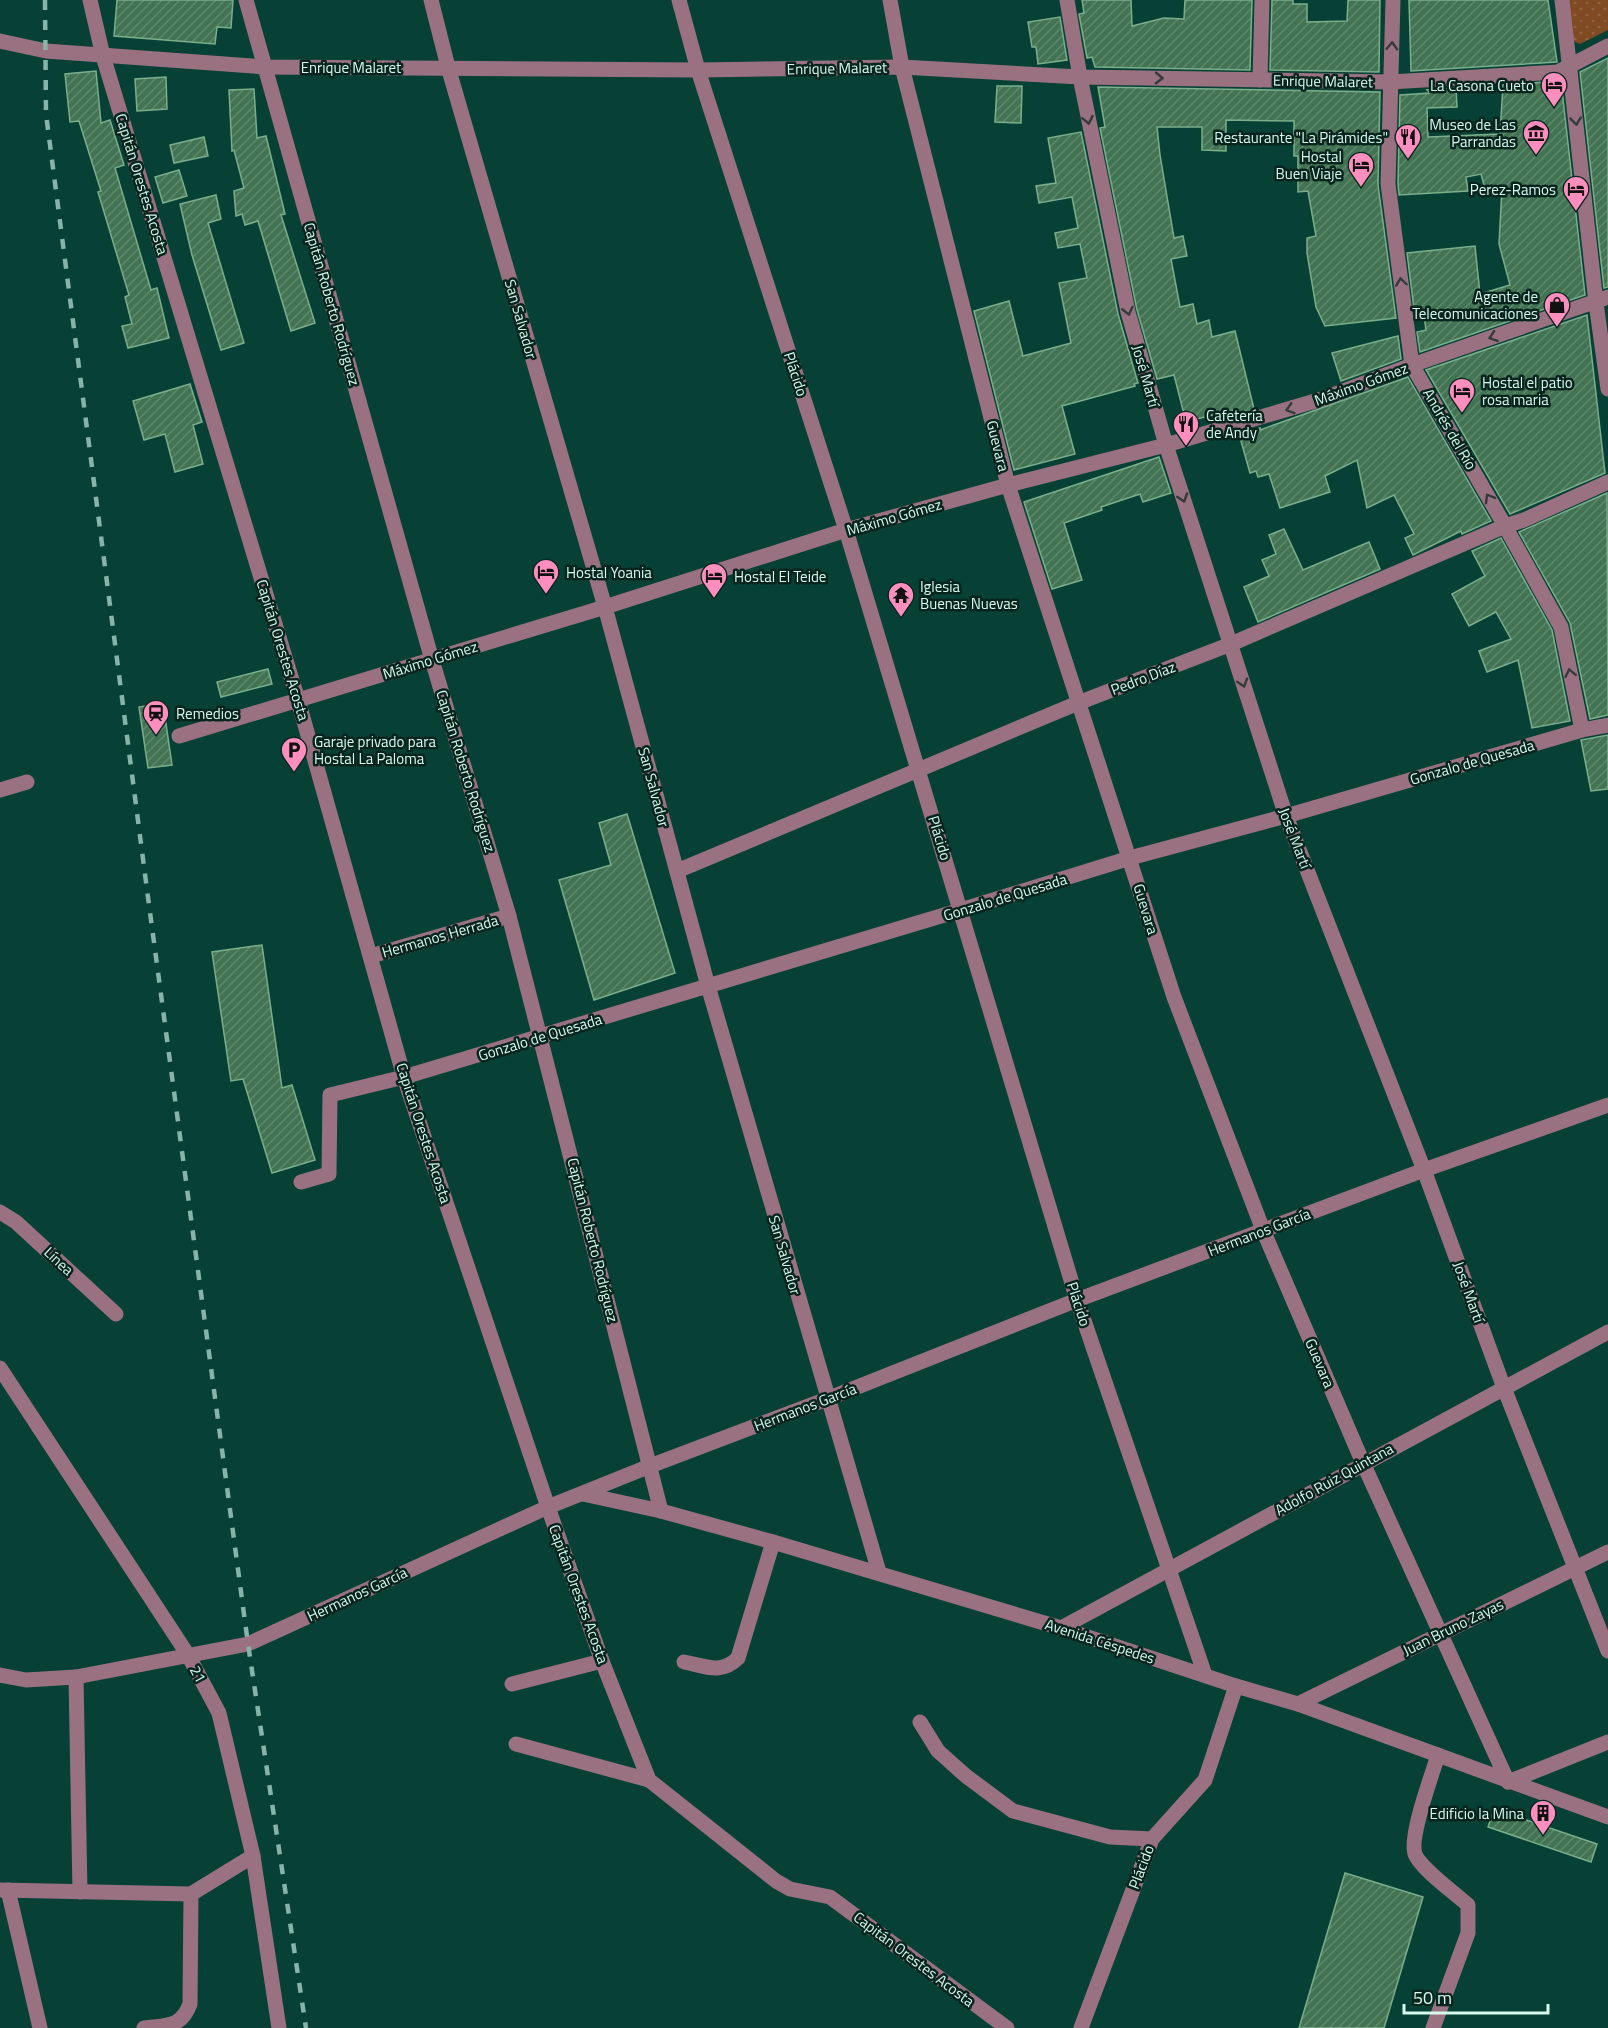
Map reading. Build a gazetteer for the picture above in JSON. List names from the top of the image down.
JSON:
{
  "streets": {
    "street": [
      "Enrique Malaret",
      "Capitán Orestes Acosta",
      "Capitán Roberto Rodríguez",
      "San Salvador",
      "Plácido",
      "José Martí",
      "Máximo Gómez",
      "Andrés del Río",
      "Guevara",
      "Pedro Díaz",
      "Gonzalo de Quesada",
      "Hermanos Herrada",
      "Hermanos García",
      "Línea",
      "Adolfo Ruiz Quintana",
      "Juan Bruno Zayas",
      "Avenida Céspedes",
      "21"
    ]
  },
  "crossings": [
    ["Enrique Malaret", "Capitán Orestes Acosta"],
    ["Enrique Malaret", "Capitán Roberto Rodríguez"],
    ["Enrique Malaret", "San Salvador"],
    ["Enrique Malaret", "Plácido"],
    ["Enrique Malaret", "José Martí"],
    ["Enrique Malaret", "Andrés del Río"],
    ["Enrique Malaret", "Guevara"],
    ["Capitán Orestes Acosta", "Máximo Gómez"],
    ["Capitán Orestes Acosta", "Gonzalo de Quesada"],
    ["Capitán Orestes Acosta", "Hermanos Herrada"],
    ["Capitán Orestes Acosta", "Hermanos García"],
    ["Capitán Roberto Rodríguez", "Máximo Gómez"],
    ["Capitán Roberto Rodríguez", "Gonzalo de Quesada"],
    ["Capitán Roberto Rodríguez", "Hermanos Herrada"],
    ["Capitán Roberto Rodríguez", "Hermanos García"],
    ["Capitán Roberto Rodríguez", "Avenida Céspedes"],
    ["San Salvador", "Máximo Gómez"],
    ["San Salvador", "Pedro Díaz"],
    ["San Salvador", "Gonzalo de Quesada"],
    ["San Salvador", "Hermanos García"],
    ["San Salvador", "Avenida Céspedes"],
    ["Plácido", "Máximo Gómez"],
    ["Plácido", "Pedro Díaz"],
    ["Plácido", "Gonzalo de Quesada"],
    ["Plácido", "Hermanos García"],
    ["Plácido", "Adolfo Ruiz Quintana"],
    ["Plácido", "Avenida Céspedes"],
    ["José Martí", "Máximo Gómez"],
    ["José Martí", "Pedro Díaz"],
    ["José Martí", "Gonzalo de Quesada"],
    ["José Martí", "Hermanos García"],
    ["José Martí", "Adolfo Ruiz Quintana"],
    ["José Martí", "Juan Bruno Zayas"],
    ["Máximo Gómez", "Andrés del Río"],
    ["Máximo Gómez", "Guevara"],
    ["Andrés del Río", "Pedro Díaz"],
    ["Andrés del Río", "Gonzalo de Quesada"],
    ["Guevara", "Pedro Díaz"],
    ["Guevara", "Gonzalo de Quesada"],
    ["Guevara", "Hermanos García"],
    ["Guevara", "Adolfo Ruiz Quintana"],
    ["Guevara", "Juan Bruno Zayas"],
    ["Guevara", "Avenida Céspedes"],
    ["Hermanos García", "Avenida Céspedes"],
    ["Hermanos García", "21"],
    ["Adolfo Ruiz Quintana", "Avenida Céspedes"],
    ["Juan Bruno Zayas", "Avenida Céspedes"]
  ],
  "one_way": ["José Martí", "Andrés del Río"],
  "places": {
    "hotel": [
      "La Casona Cueto",
      "Hostal Buen Viaje",
      "Perez-Ramos",
      "Hostal el patio rosa maria",
      "Hostal Yoania",
      "Hostal El Teide"
    ],
    "museum": ["Museo de Las Parrandas"],
    "restaurant": ["Restaurante \"La Pirámides\"", "Cafetería de Andy"],
    "shop": ["Agente de Telecomunicaciones"],
    "temple": ["Iglesia Buenas Nuevas"],
    "station": ["Remedios"],
    "parking": ["Garaje privado para Hostal La Paloma"],
    "building": ["Edificio la Mina"]
  },
  "scale_bar": "50 m"
}
